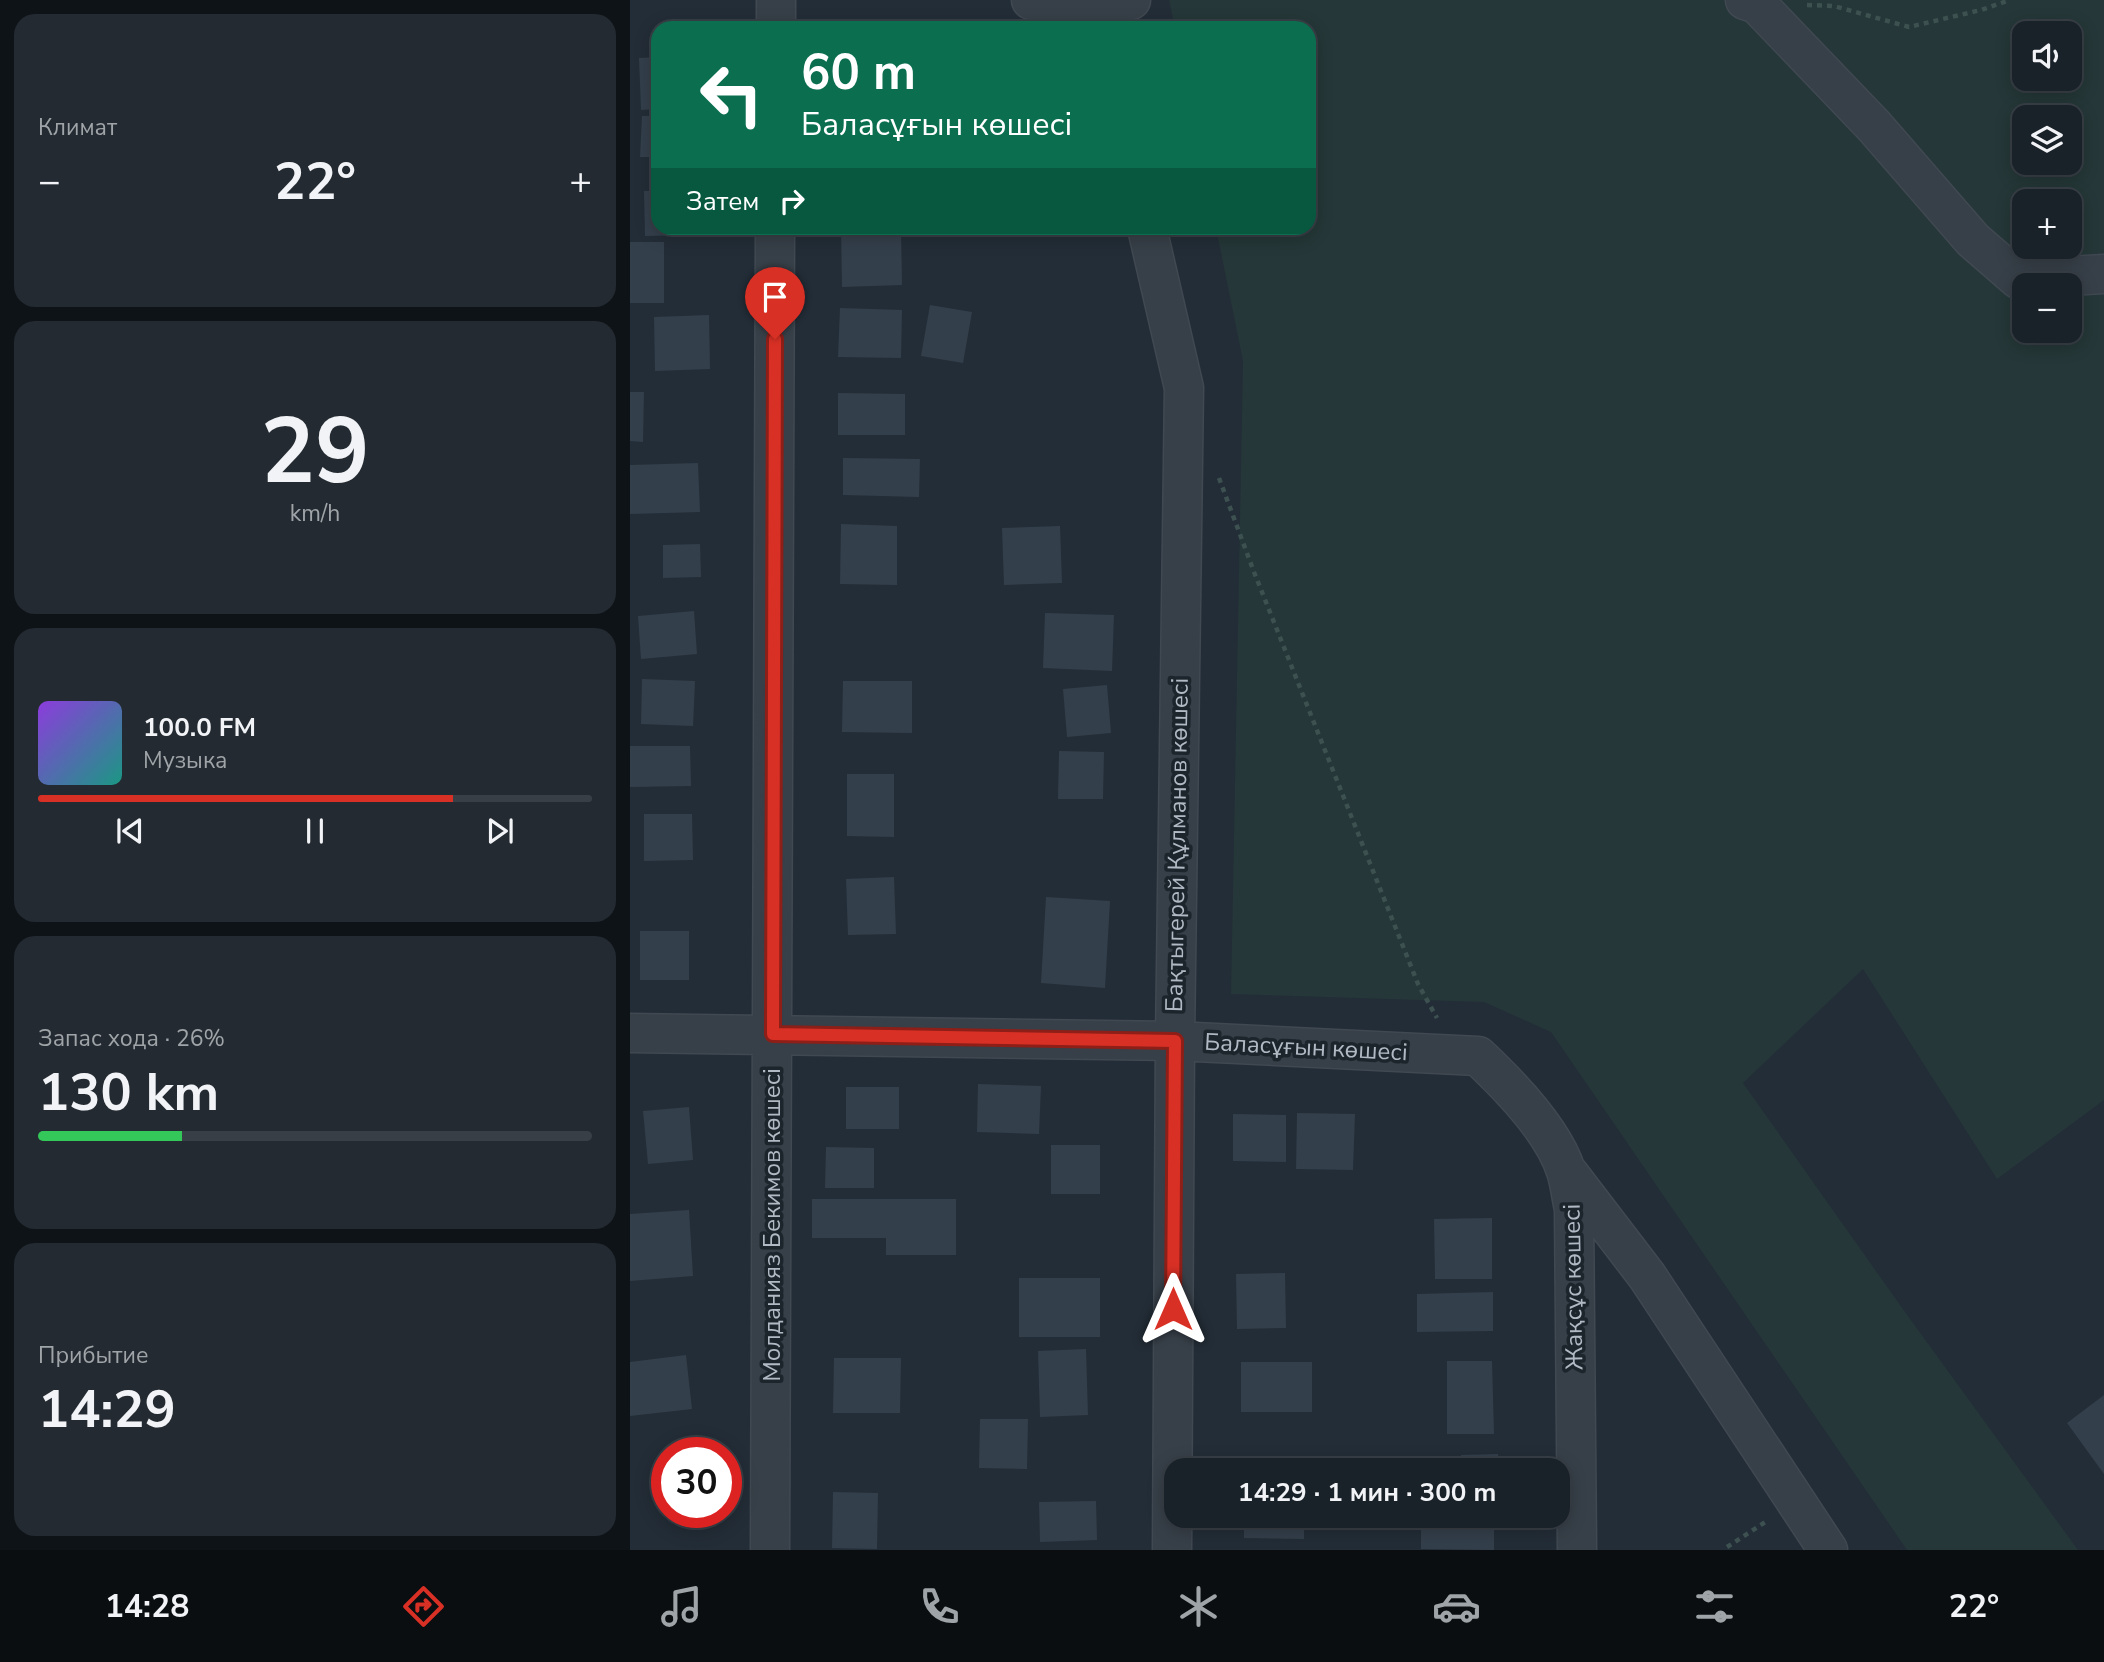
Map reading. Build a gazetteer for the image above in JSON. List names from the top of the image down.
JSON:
{
  "streets": {
    "street": [
      "Бақтыгерей Құлманов көшесі",
      "Баласұғын көшесі",
      "Молданияз Бекимов көшесі",
      "Жақсұс көшесі"
    ]
  },
  "crossings": [
    ["Бақтыгерей Құлманов көшесі", "Баласұғын көшесі"],
    ["Баласұғын көшесі", "Молданияз Бекимов көшесі"],
    ["Баласұғын көшесі", "Жақсұс көшесі"]
  ],
  "page": {
    "tile": [
      "Климат",
      ["29", "km/h"],
      ["Запас хода · 26%", "130 km"],
      ["Прибытие", "14:29"]
    ],
    "map_buttons": ["+", "−"],
    "turn": ["60 m", "Баласұғын көшесі"],
    "heat": ["−", "22°", "+"],
    "then": "Затем",
    "song": ["100.0 FM", "Музыка"],
    "limit": "30",
    "trip": "14:29 · 1 мин · 300 m",
    "tabs": ["14:28", "22°"]
  }
}
